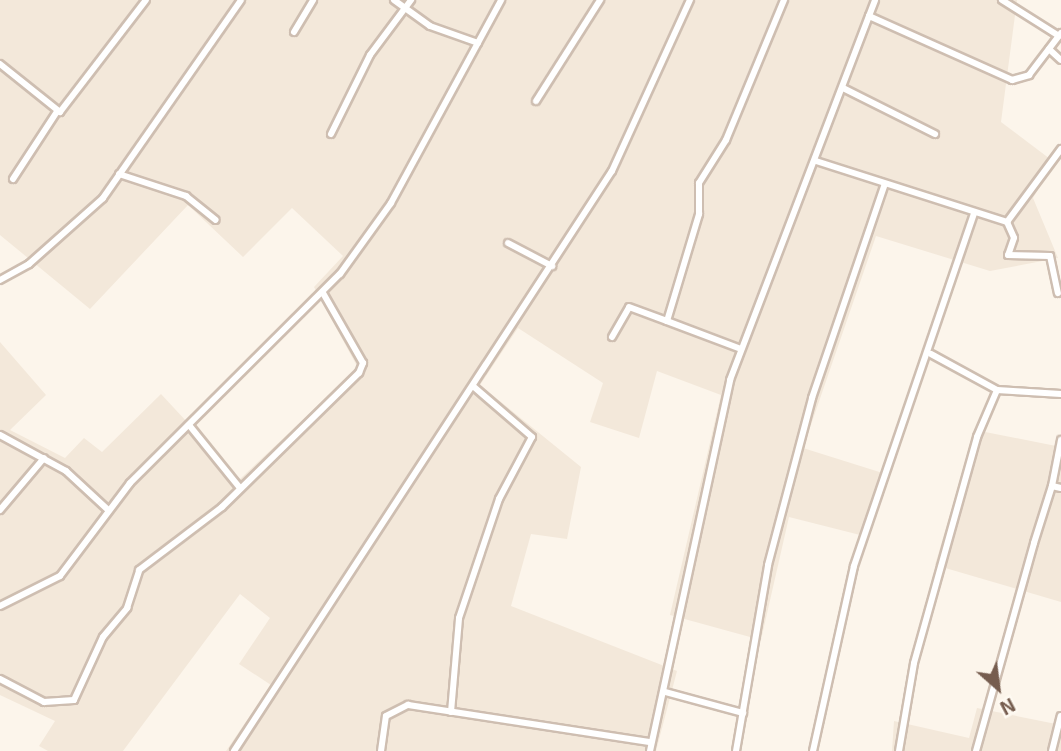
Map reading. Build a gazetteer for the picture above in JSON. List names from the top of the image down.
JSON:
{
  "north": "bottom right"
}
